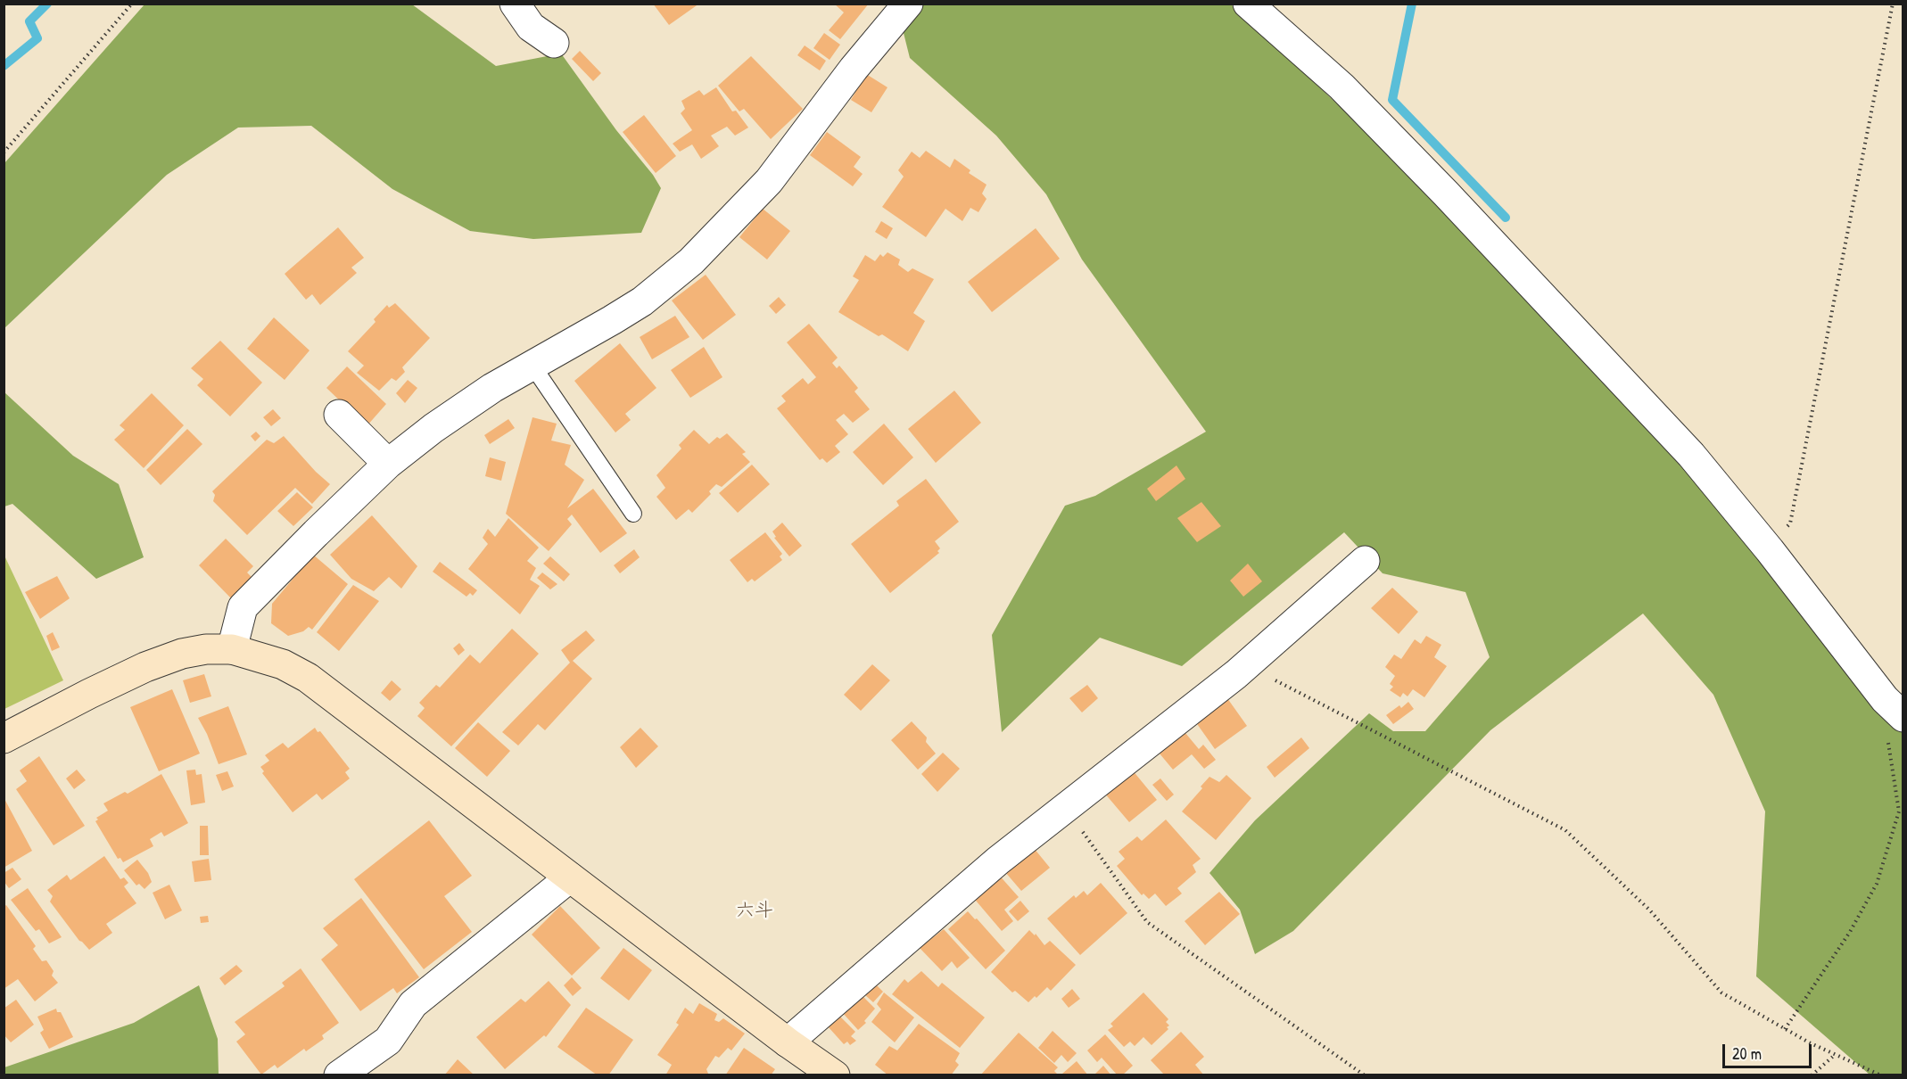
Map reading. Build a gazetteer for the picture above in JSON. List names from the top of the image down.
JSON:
{
  "districts": ["六斗"],
  "scale_bar": "20 m"
}
